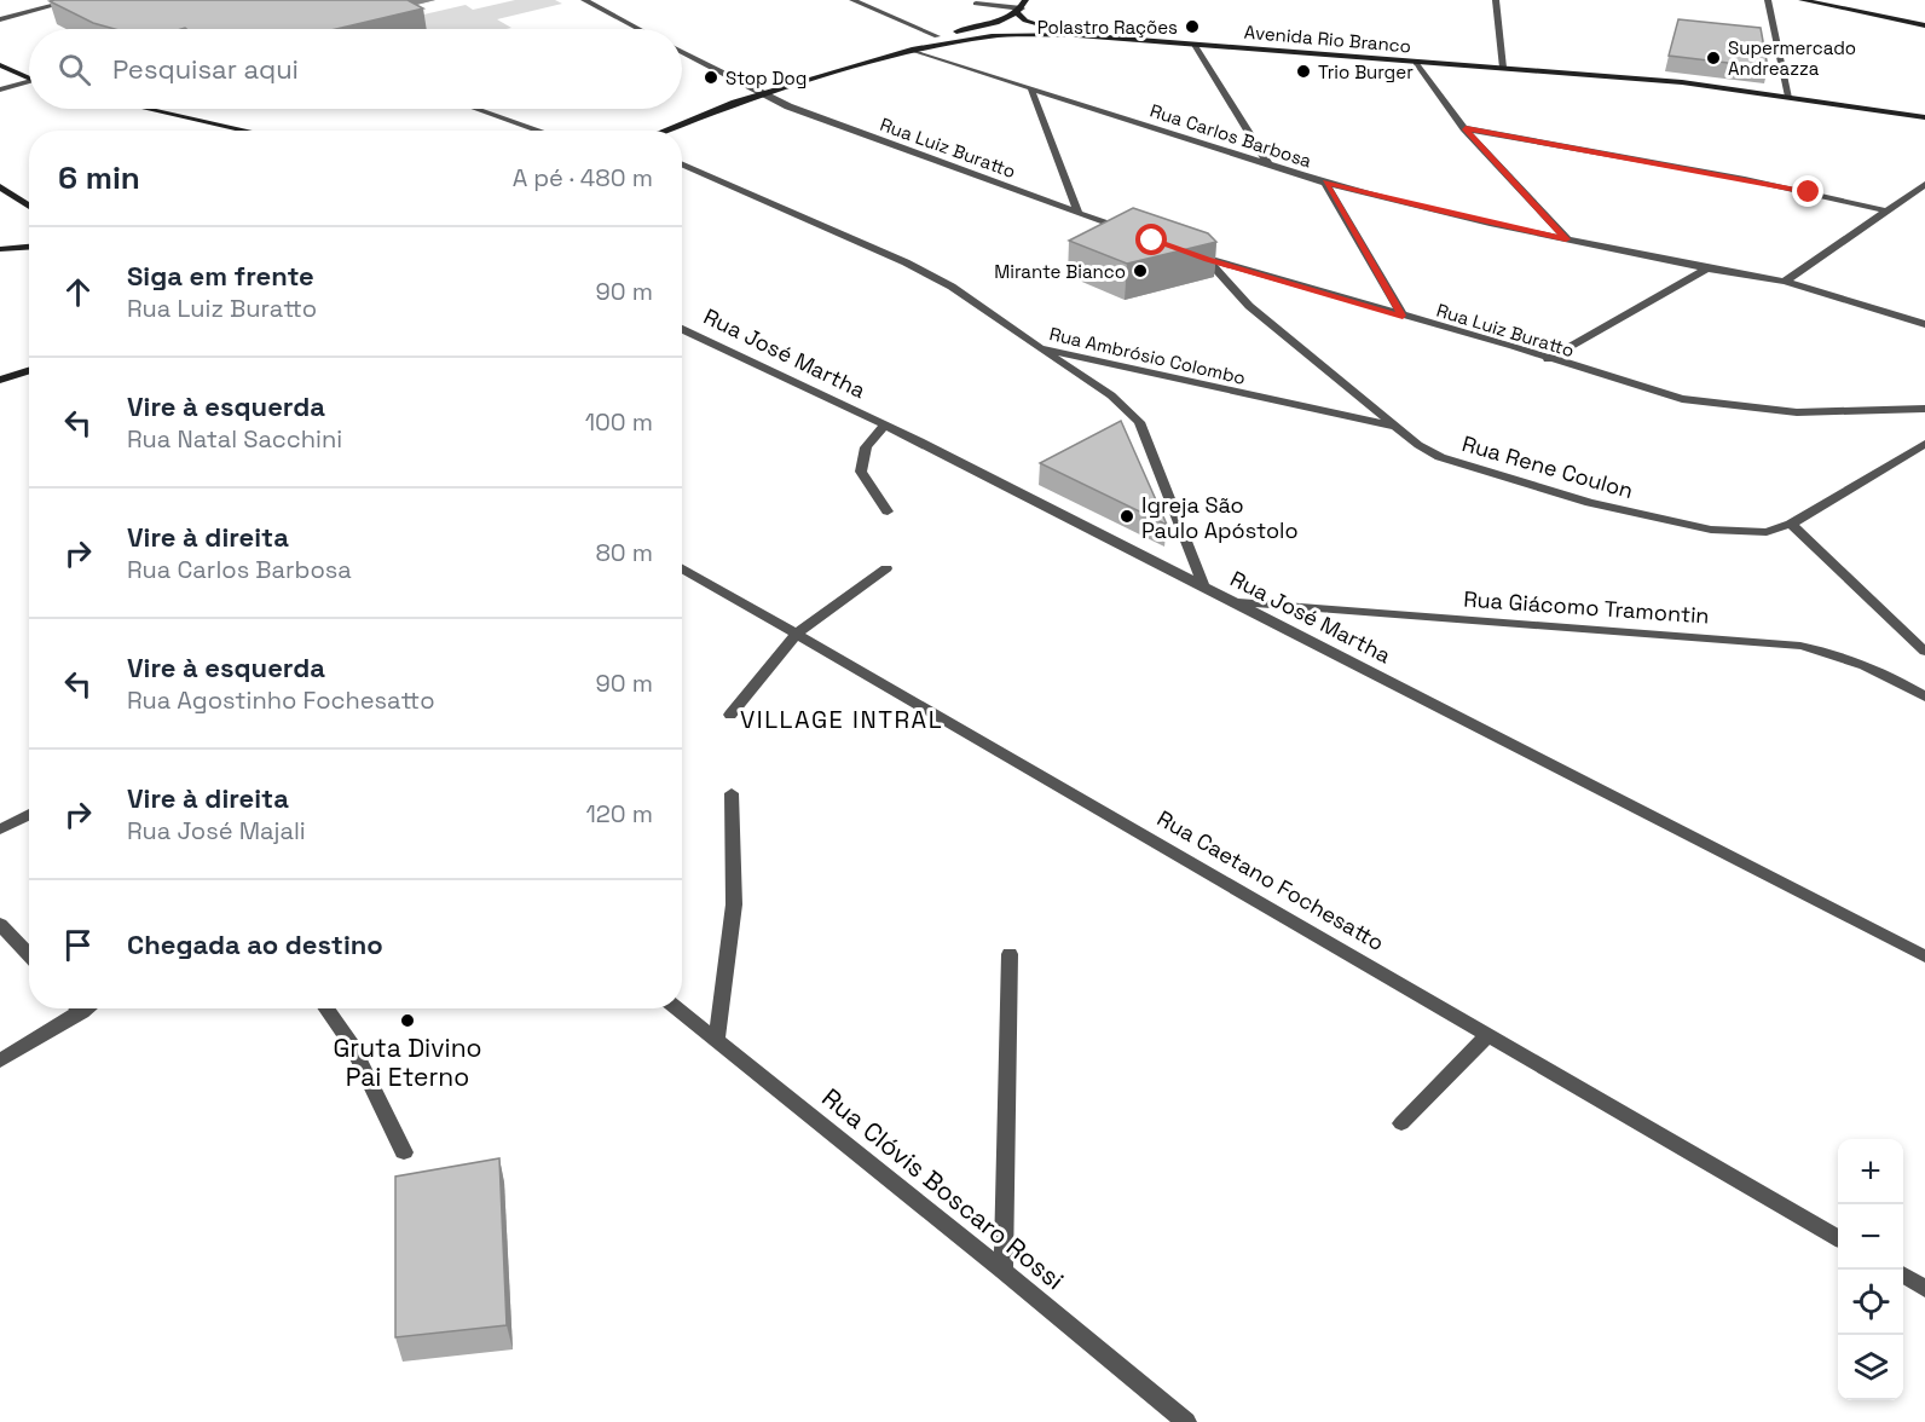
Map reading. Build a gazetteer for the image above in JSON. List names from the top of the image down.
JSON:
{
  "streets": {
    "main road": ["Avenida Rio Branco"],
    "street": [
      "Rua Carlos Barbosa",
      "Rua Luiz Buratto",
      "Rua José Martha",
      "Rua Ambrósio Colombo",
      "Rua Rene Coulon",
      "Rua Giácomo Tramontin",
      "Rua Caetano Fochesatto",
      "Rua Clóvis Boscaro Rossi"
    ]
  },
  "crossings": [
    ["Avenida Rio Branco", "Rua Carlos Barbosa"],
    ["Avenida Rio Branco", "Rua Luiz Buratto"],
    ["Rua Luiz Buratto", "Rua Rene Coulon"],
    ["Rua José Martha", "Rua Giácomo Tramontin"],
    ["Rua Ambrósio Colombo", "Rua Rene Coulon"]
  ],
  "districts": ["VILLAGE INTRAL"],
  "places": [
    "Polastro Rações",
    "Supermercado Andreazza",
    "Trio Burger",
    "Stop Dog",
    "Mirante Bianco",
    "Igreja São Paulo Apóstolo",
    "Gruta Divino Pai Eterno"
  ],
  "page": {
    "search": "Pesquisar aqui",
    "heading": ["6 min", "A pé · 480 m"],
    "list": [
      ["Siga em frente", "Rua Luiz Buratto", "90 m"],
      ["Vire à esquerda", "Rua Natal Sacchini", "100 m"],
      ["Vire à direita", "Rua Carlos Barbosa", "80 m"],
      ["Vire à esquerda", "Rua Agostinho Fochesatto", "90 m"],
      ["Vire à direita", "Rua José Majali", "120 m"],
      "Chegada ao destino"
    ],
    "map_buttons": ["+", "−"]
  }
}
